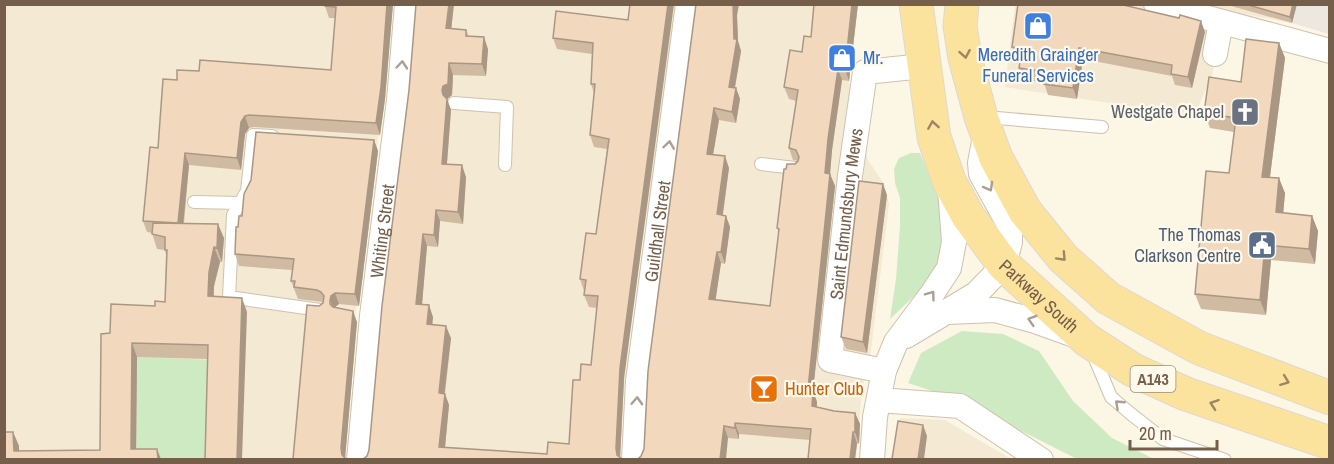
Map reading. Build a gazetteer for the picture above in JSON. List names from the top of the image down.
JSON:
{
  "streets": {
    "main road": ["Parkway South", "A143"],
    "street": ["Saint Edmundsbury Mews", "Whiting Street", "Guildhall Street"]
  },
  "crossings": [
    ["Saint Edmundsbury Mews", "Parkway South"]
  ],
  "one_way": ["Whiting Street", "Guildhall Street"],
  "places": {
    "shop": ["Meredith Grainger Funeral Services", "Mr."],
    "church": ["Westgate Chapel"],
    "public building": ["The Thomas Clarkson Centre"],
    "bar": ["Hunter Club"]
  },
  "scale_bar": "20 m"
}
